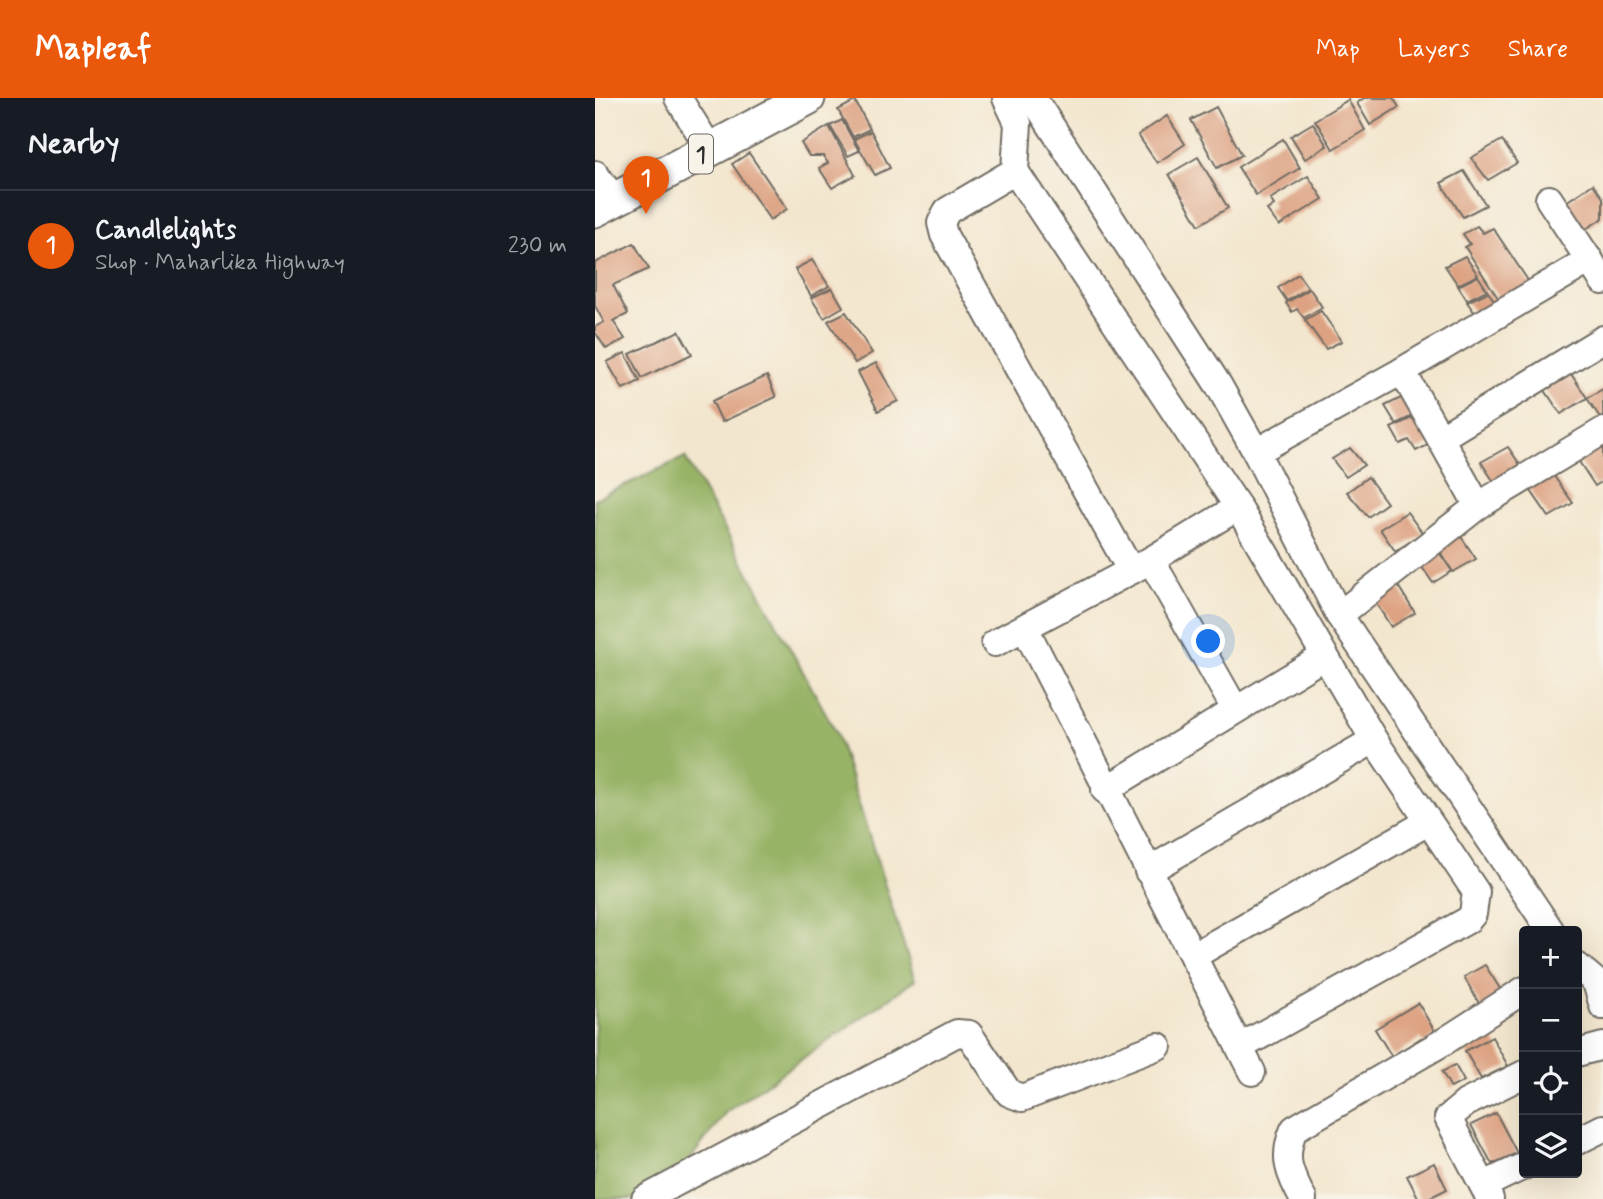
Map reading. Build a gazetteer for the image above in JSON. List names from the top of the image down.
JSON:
{
  "streets": {
    "main road": ["1"]
  },
  "page": {
    "header": "Mapleaf",
    "nav": ["Map", "Layers", "Share"],
    "heading": "Nearby",
    "pins": "1",
    "list": [
      {
        "mark": "1",
        "name": "Candlelights",
        "note": "Shop · Maharlika Highway",
        "value": "230 m"
      }
    ],
    "map_buttons": ["+", "−"]
  }
}
